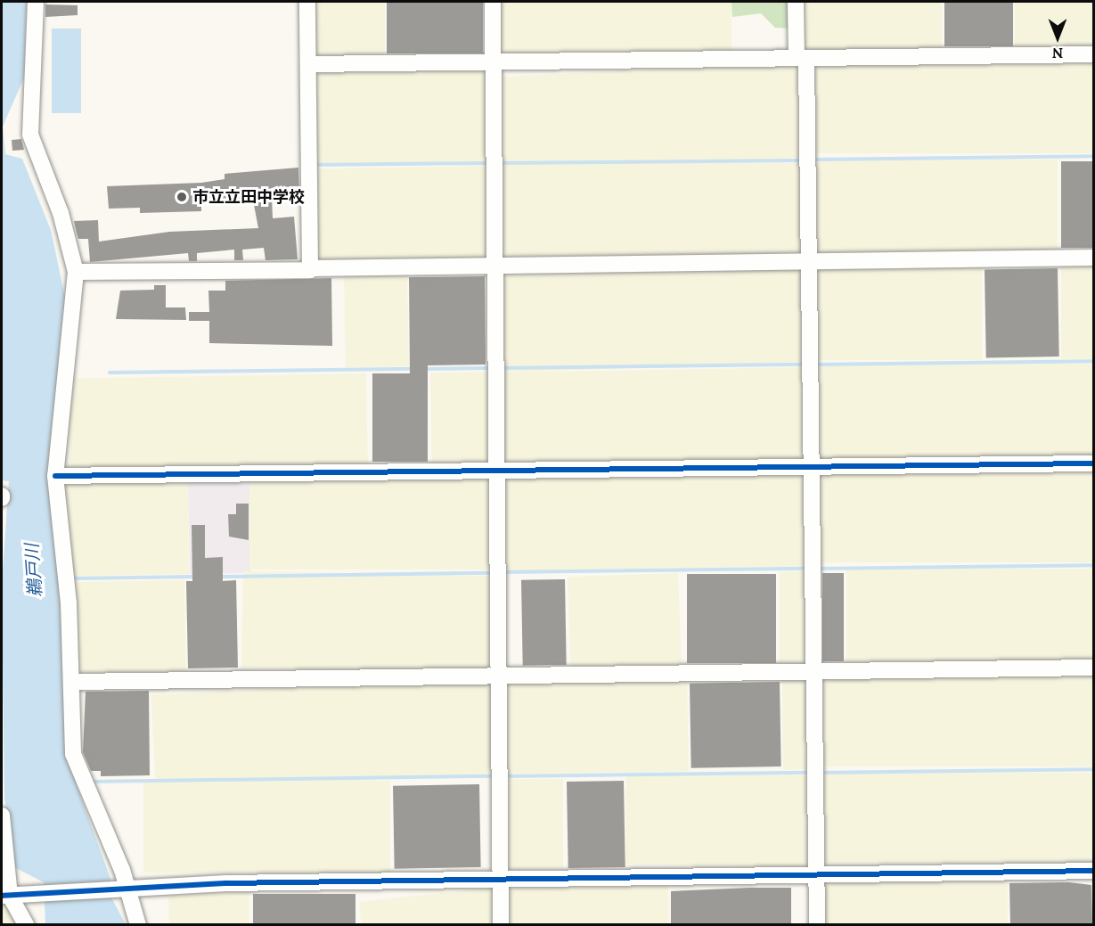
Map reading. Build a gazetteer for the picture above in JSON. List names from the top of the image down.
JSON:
{
  "water": ["鵜戸川"],
  "places": ["市立立田中学校"],
  "north": "bottom"
}
